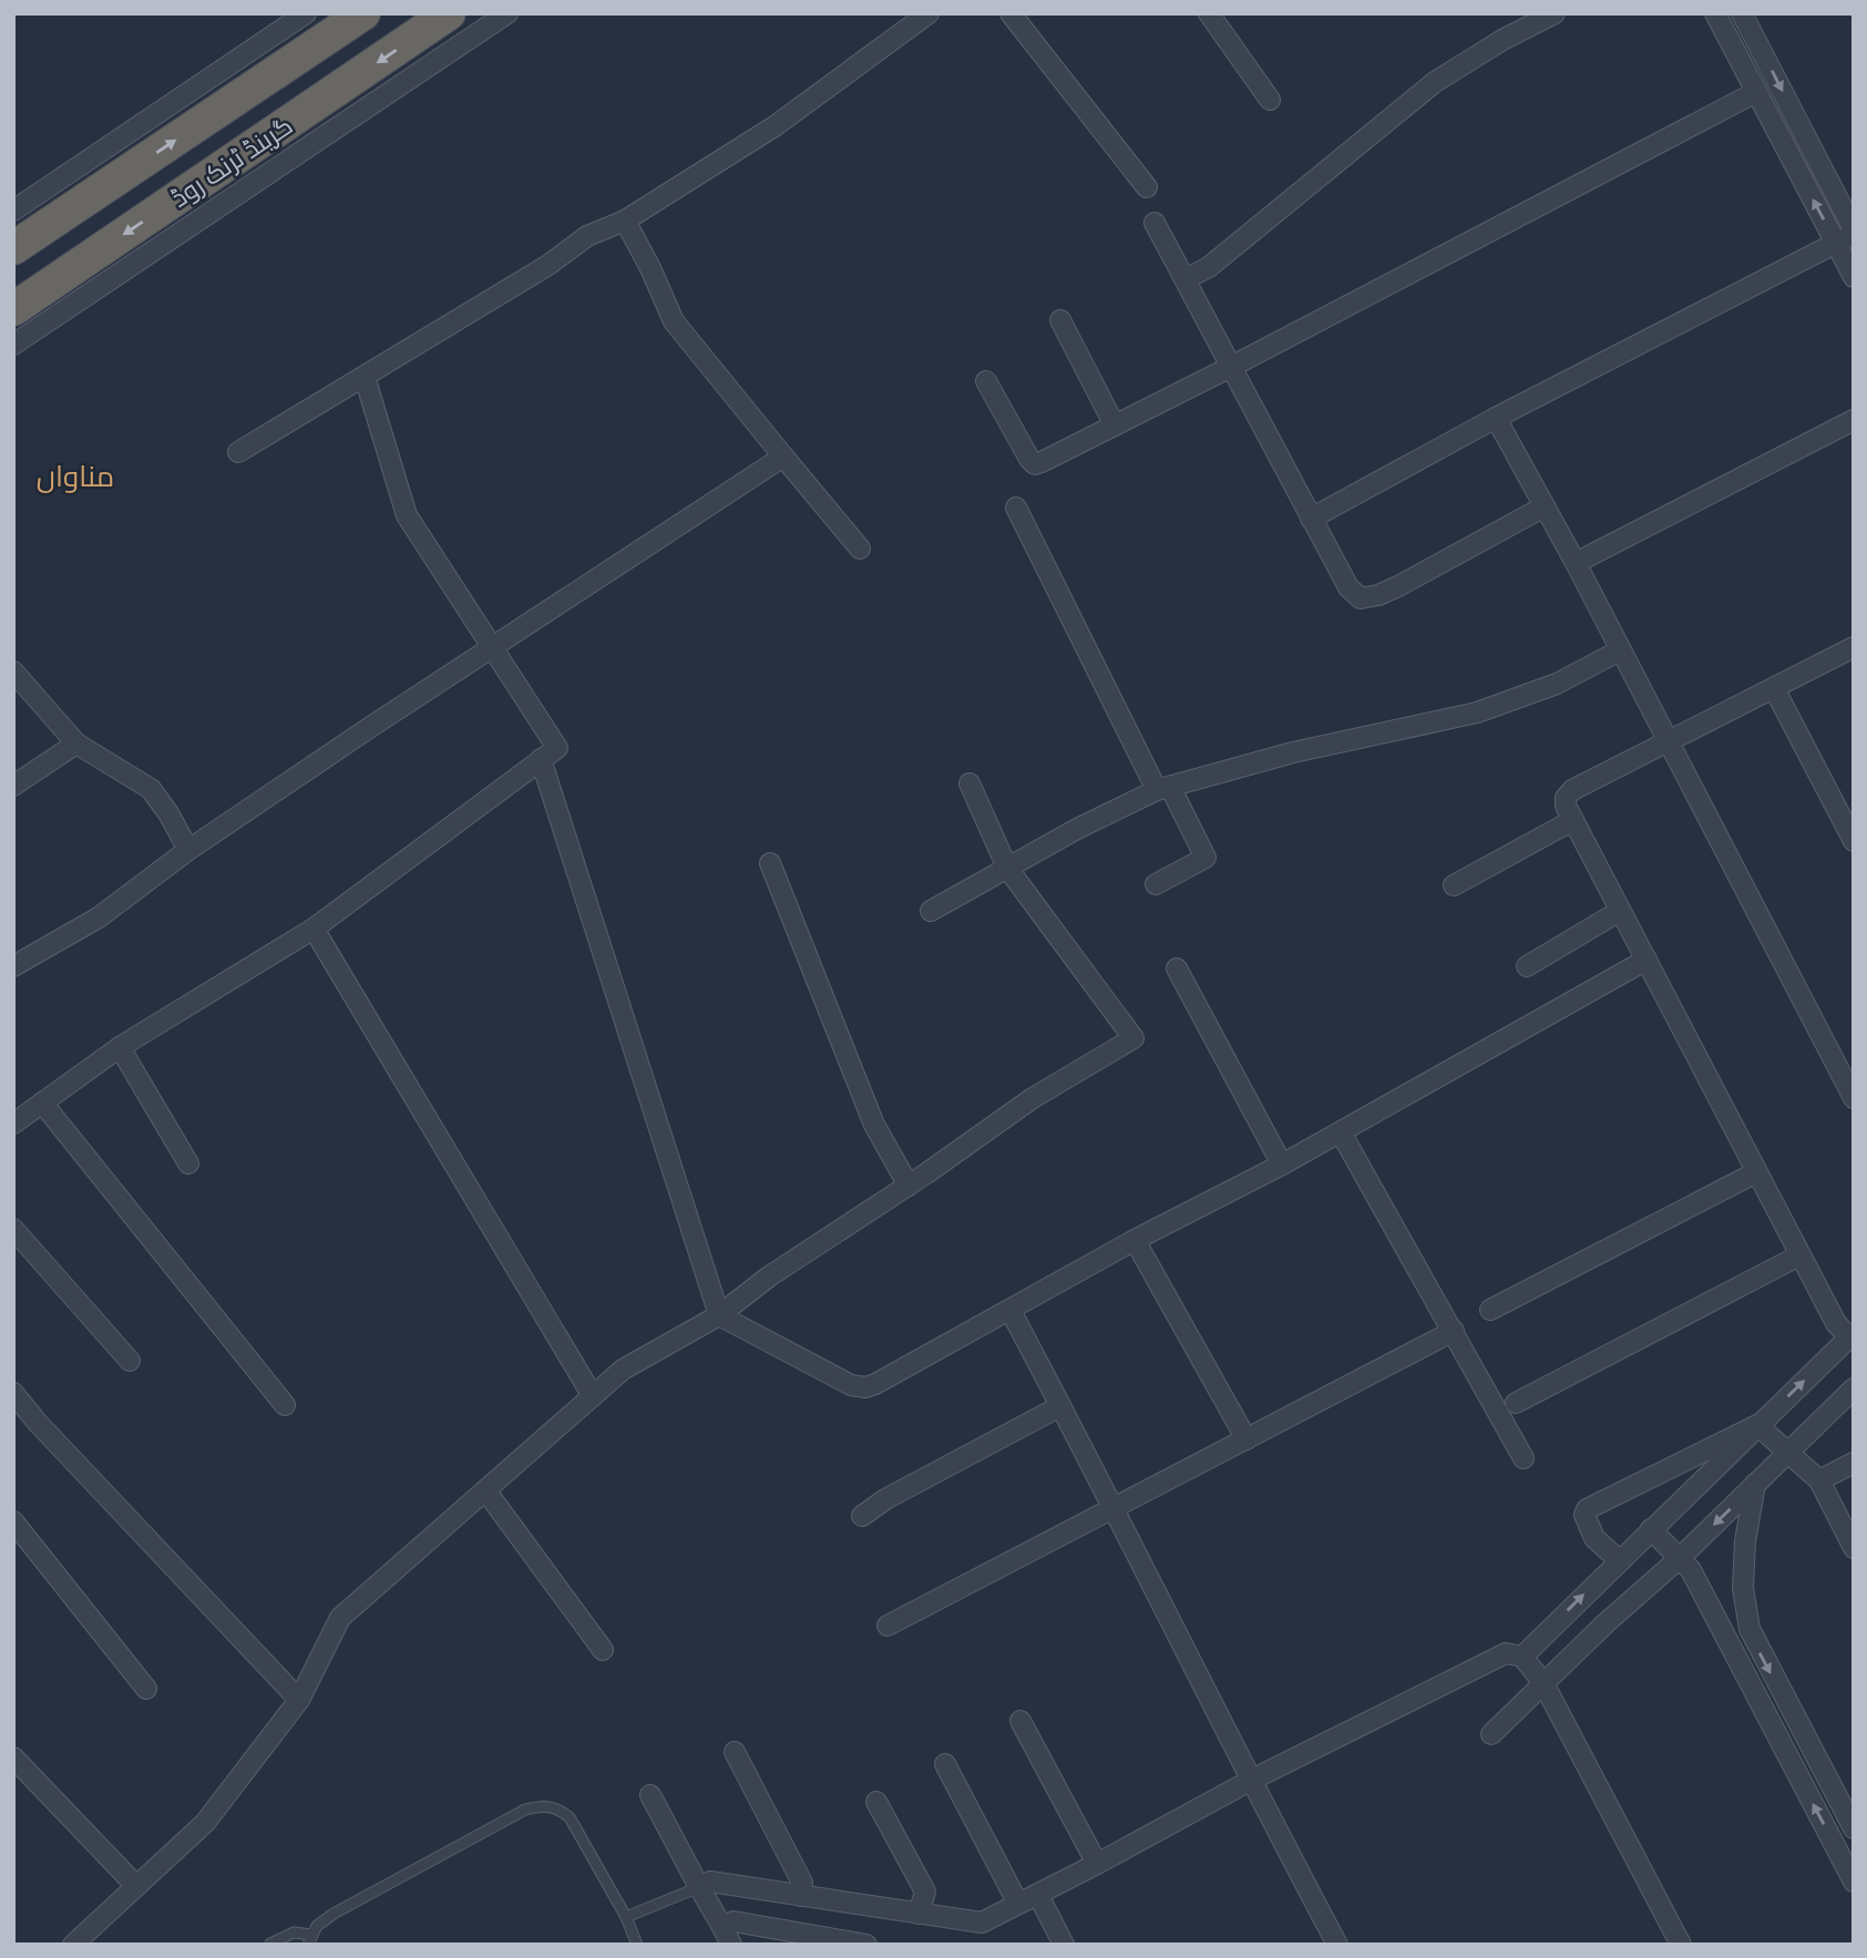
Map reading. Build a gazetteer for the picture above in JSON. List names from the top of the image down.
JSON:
{
  "streets": {
    "highway": ["گرینڈ ٹرنک روڈ"]
  },
  "districts": ["مناواں"]
}
